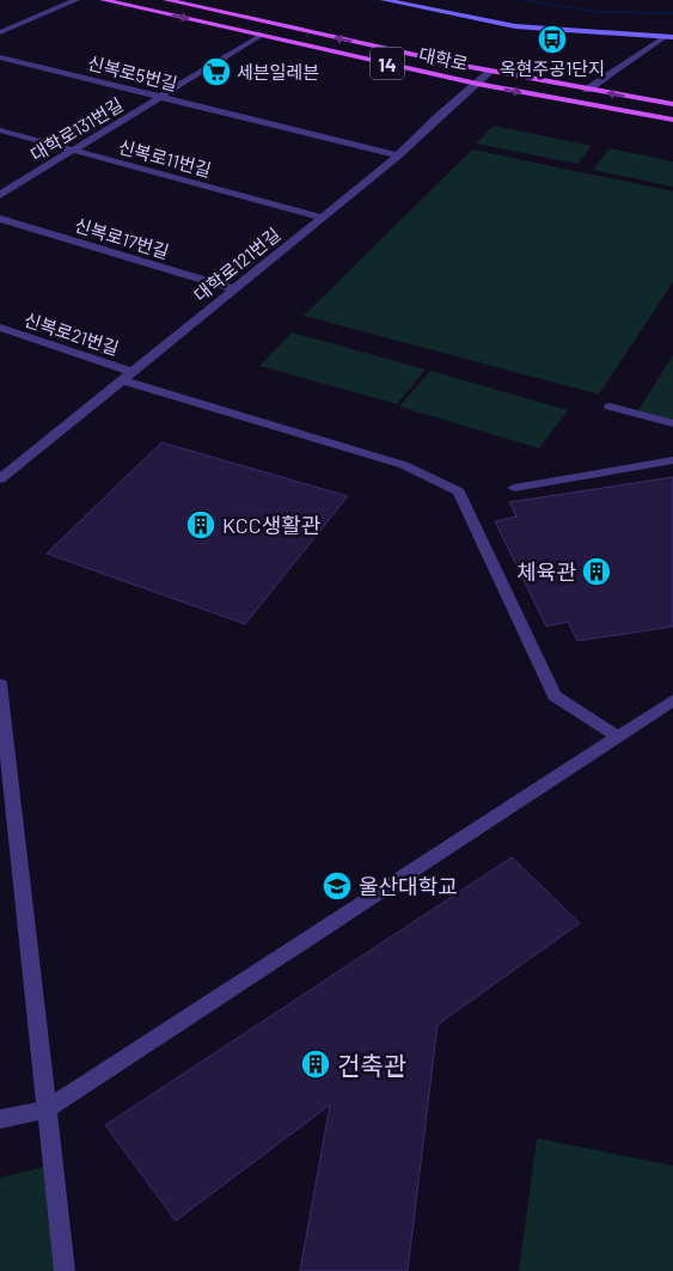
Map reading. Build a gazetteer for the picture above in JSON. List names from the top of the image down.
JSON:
{
  "streets": {
    "main road": ["대학로", "14"],
    "street": [
      "신복로5번길",
      "대학로131번길",
      "신복로11번길",
      "신복로17번길",
      "대학로121번길",
      "신복로21번길"
    ]
  },
  "crossings": [
    ["대학로", "대학로131번길"],
    ["대학로", "대학로121번길"],
    ["신복로5번길", "대학로131번길"],
    ["신복로5번길", "대학로121번길"],
    ["대학로131번길", "신복로11번길"],
    ["신복로11번길", "대학로121번길"],
    ["신복로17번길", "대학로121번길"],
    ["대학로121번길", "신복로21번길"]
  ],
  "places": {
    "bus stop": ["옥현주공1단지"],
    "supermarket": ["세븐일레븐"],
    "building": ["KCC생활관", "체육관", "건축관"],
    "school or university": ["울산대학교"]
  }
}
